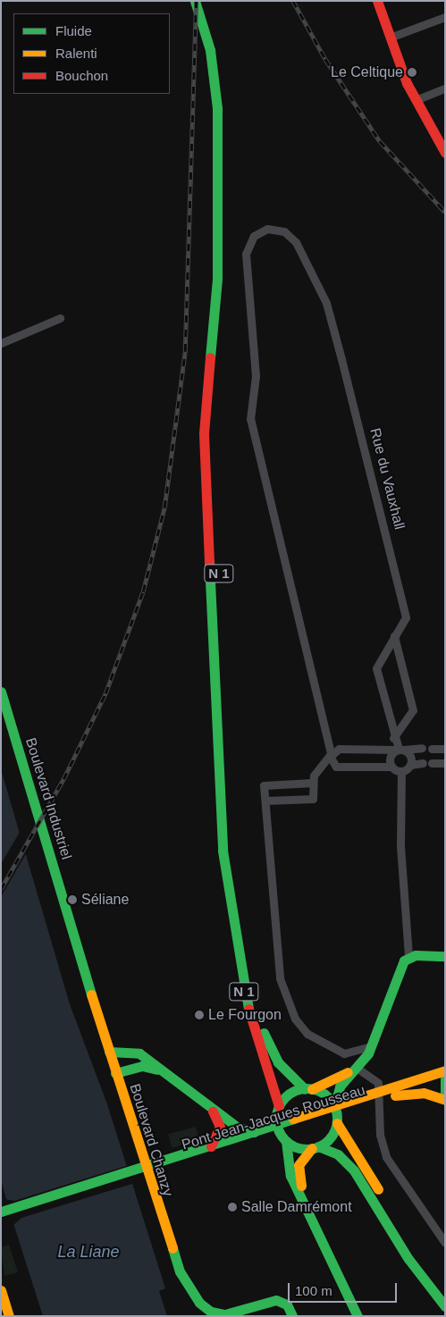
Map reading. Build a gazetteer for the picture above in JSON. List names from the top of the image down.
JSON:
{
  "streets": {
    "main road": [
      "N 1",
      "Boulevard Industriel",
      "Pont Jean-Jacques Rousseau",
      "Boulevard Chanzy"
    ],
    "street": ["Rue du Vauxhall"]
  },
  "crossings": [
    ["Boulevard Industriel", "Boulevard Chanzy"]
  ],
  "water": ["La Liane"],
  "places": [
    "Le Celtique",
    "Séliane",
    "Le Fourgon",
    "Salle Damrémont"
  ],
  "legend": ["Fluide", "Ralenti", "Bouchon"],
  "scale_bar": "100 m"
}
